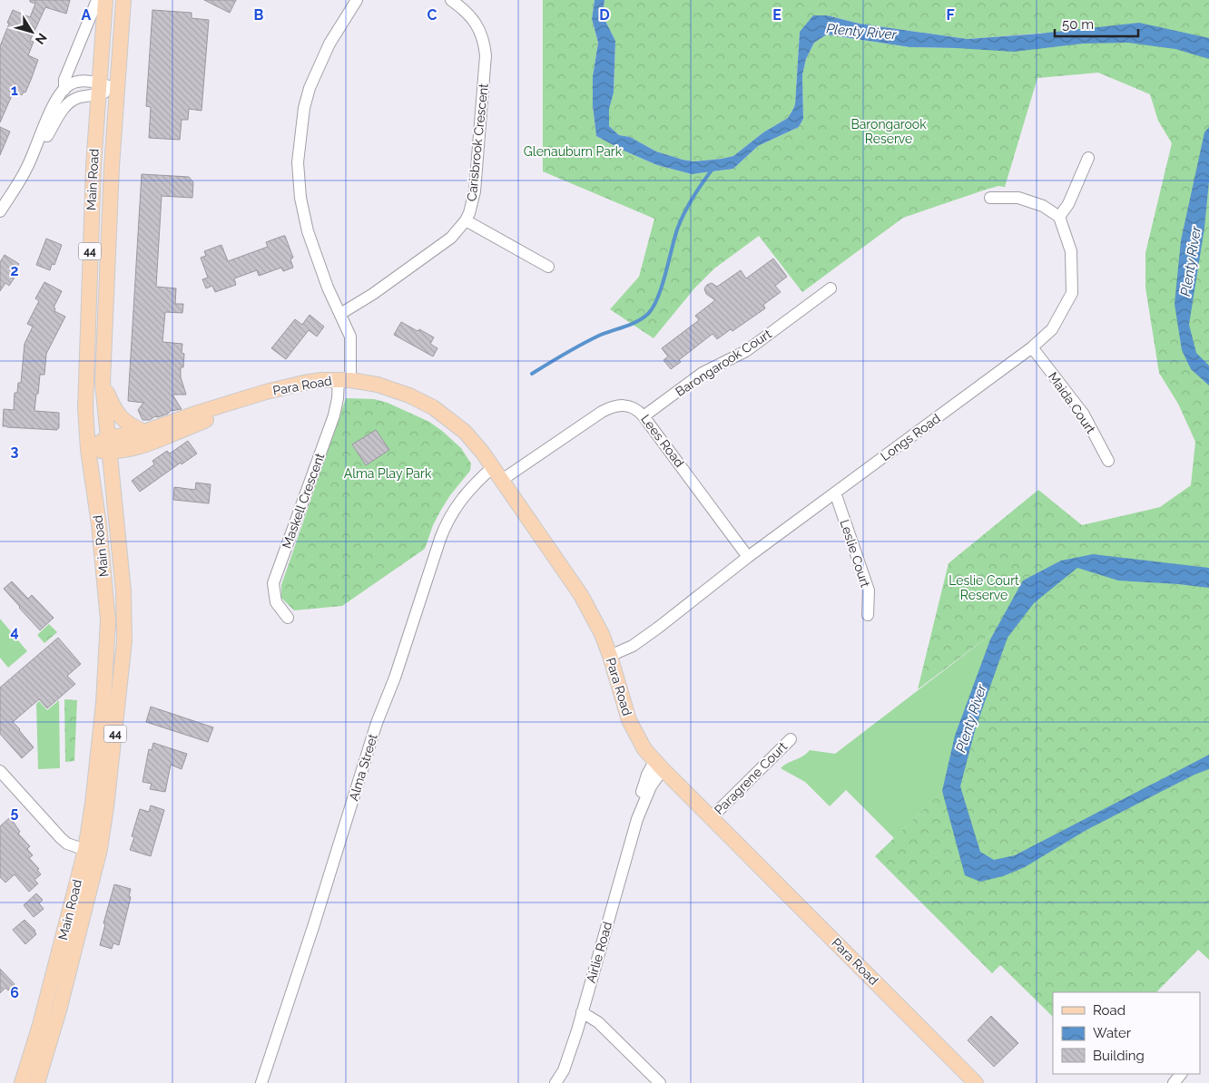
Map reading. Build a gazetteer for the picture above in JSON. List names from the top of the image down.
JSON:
{
  "streets": {
    "main road": ["Main Road", "44", "Para Road"],
    "street": [
      "Carisbrook Crescent",
      "Barongarook Court",
      "Maida Court",
      "Longs Road",
      "Lees Road",
      "Maskell Crescent",
      "Leslie Court",
      "Alma Street",
      "Paragrene Court",
      "Airlie Road"
    ]
  },
  "crossings": [
    ["Carisbrook Crescent", "Maskell Crescent"],
    ["Main Road", "Para Road"],
    ["Barongarook Court", "Lees Road"],
    ["Para Road", "Longs Road"],
    ["Para Road", "Lees Road"],
    ["Para Road", "Maskell Crescent"],
    ["Para Road", "Alma Street"],
    ["Para Road", "Paragrene Court"],
    ["Para Road", "Airlie Road"],
    ["Maida Court", "Longs Road"],
    ["Longs Road", "Lees Road"],
    ["Longs Road", "Leslie Court"]
  ],
  "water": ["Plenty River"],
  "parks": [
    "Barongarook Reserve",
    "Glenauburn Park",
    "Alma Play Park",
    "Leslie Court Reserve"
  ],
  "legend": ["Road", "Water", "Building"],
  "scale_bar": "50 m",
  "north": "bottom right",
  "grid": {
    "columns": [
      "A",
      "B",
      "C",
      "D",
      "E",
      "F"
    ],
    "rows": [
      "1",
      "2",
      "3",
      "4",
      "5",
      "6"
    ]
  }
}
